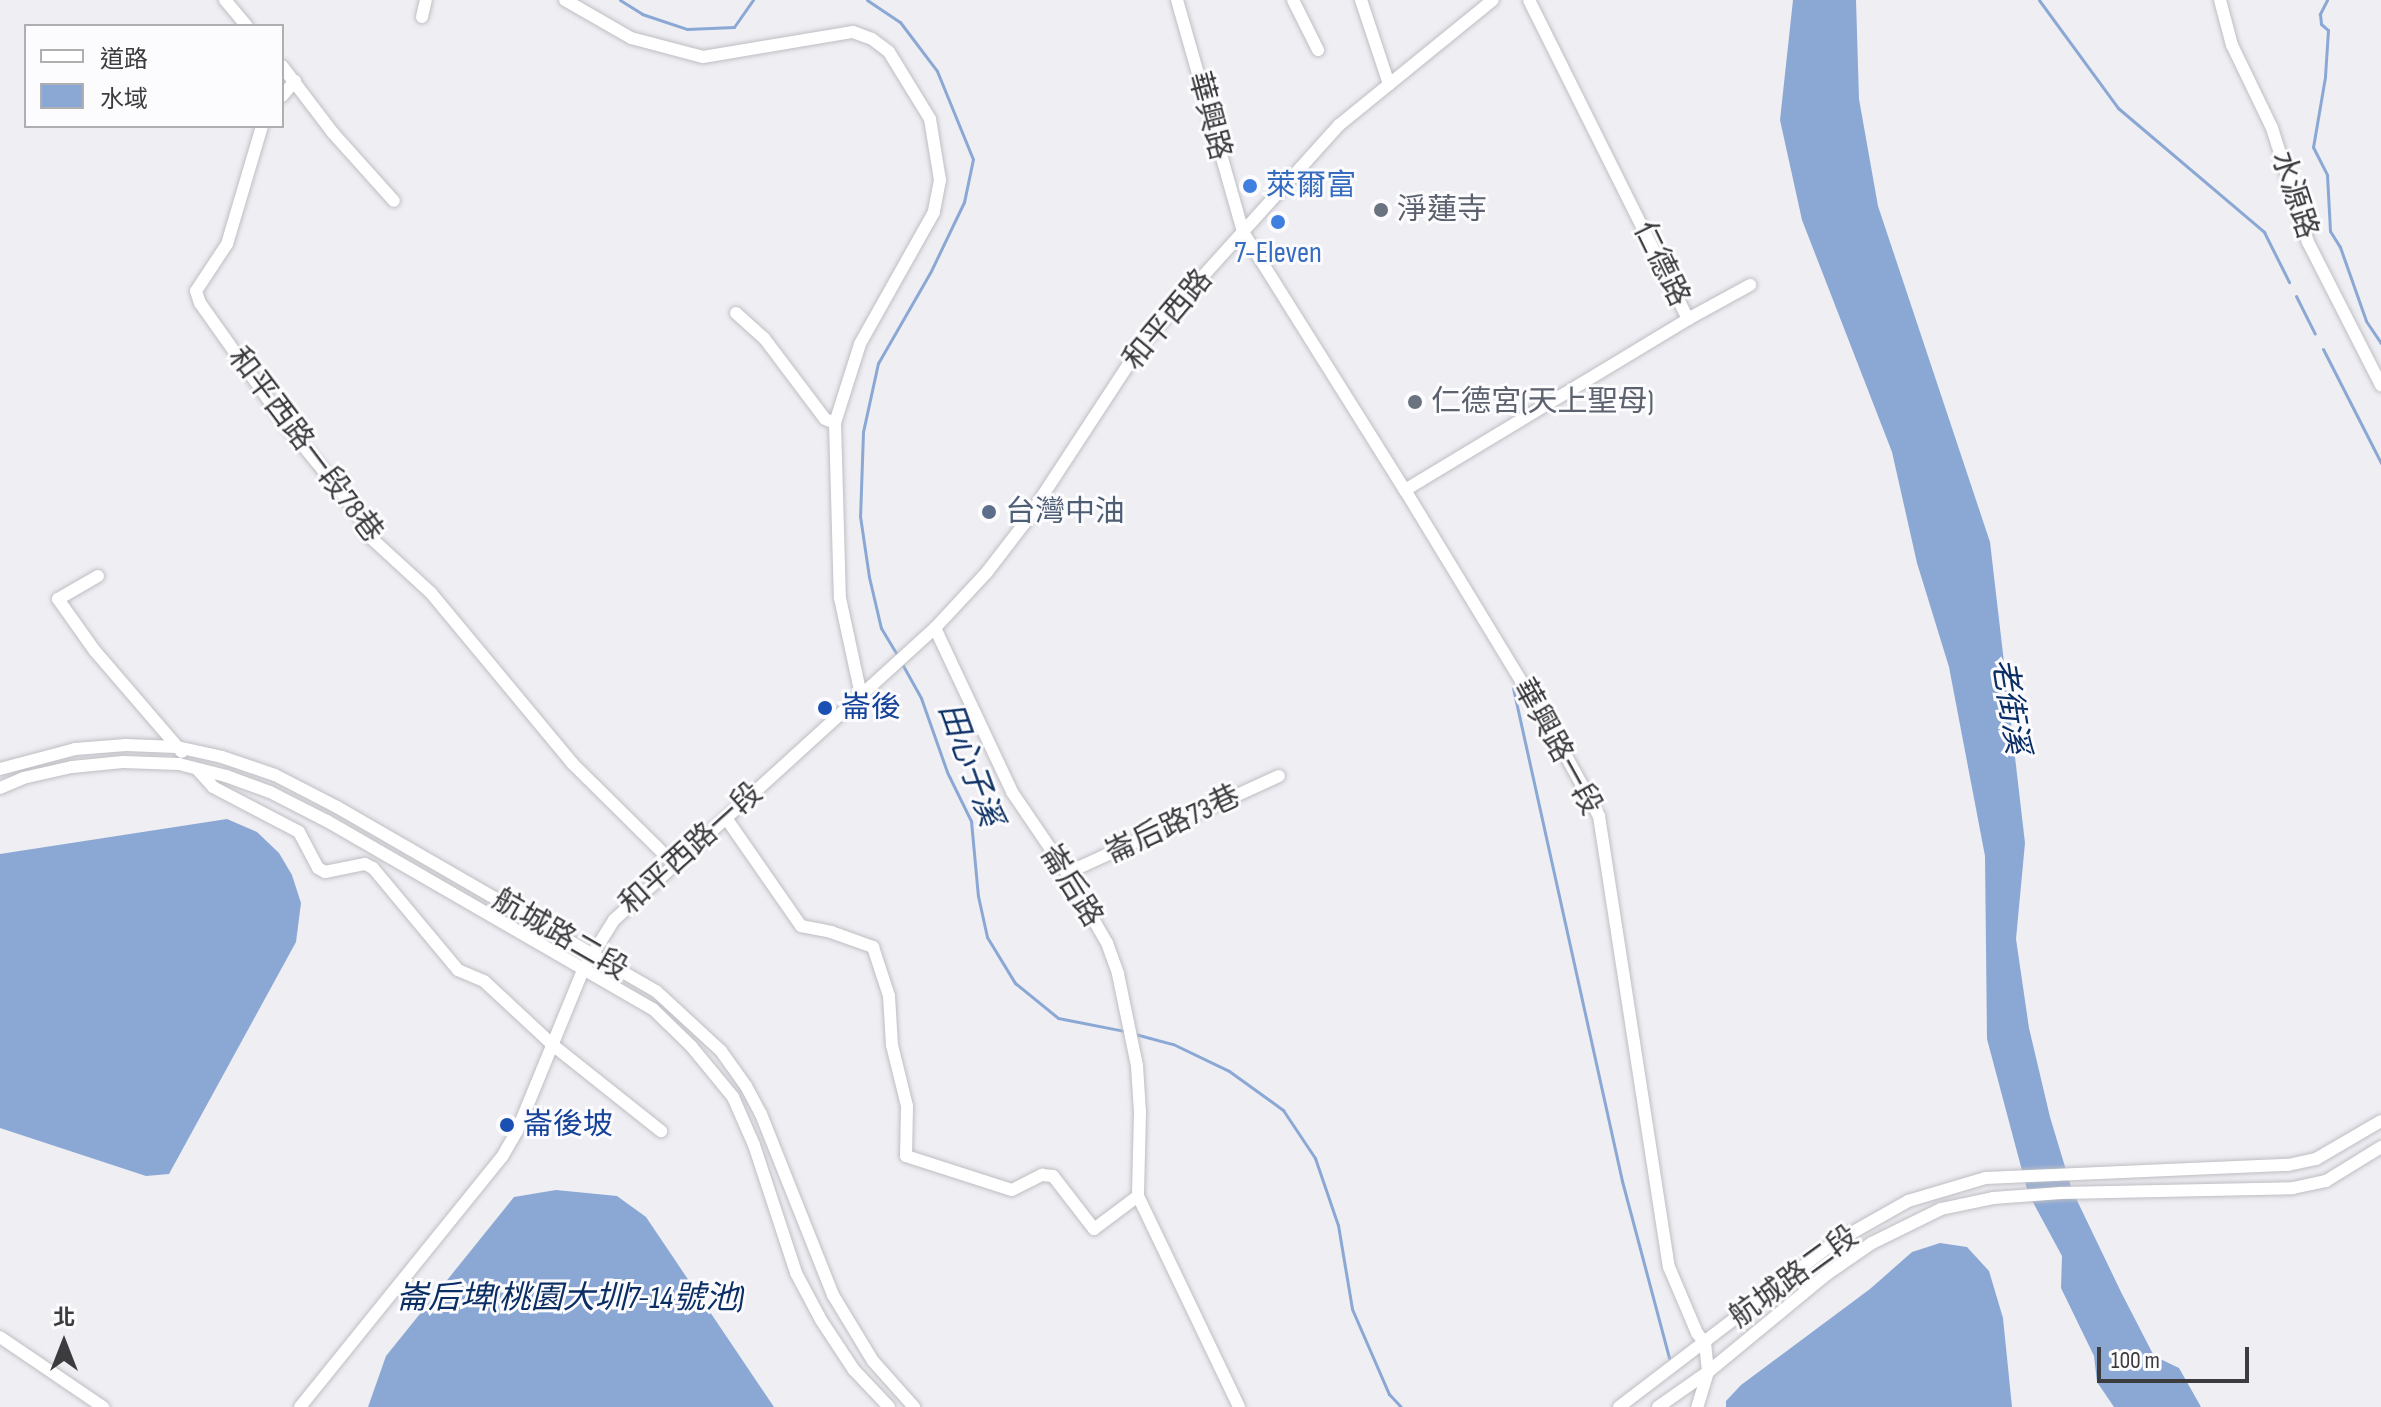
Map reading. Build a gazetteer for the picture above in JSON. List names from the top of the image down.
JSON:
{
  "streets": {
    "street": [
      "華興路",
      "水源路",
      "仁德路",
      "和平西路",
      "和平西路一段78巷",
      "華興路一段",
      "崙后路73巷",
      "和平西路一段",
      "崙后路",
      "航城路二段"
    ]
  },
  "crossings": [
    ["華興路", "和平西路"],
    ["華興路", "華興路一段"],
    ["仁德路", "華興路一段"],
    ["和平西路", "華興路一段"],
    ["和平西路", "和平西路一段"],
    ["和平西路", "崙后路"],
    ["和平西路一段78巷", "和平西路一段"],
    ["華興路一段", "航城路二段"],
    ["崙后路73巷", "崙后路"],
    ["和平西路一段", "航城路二段"]
  ],
  "water": ["老街溪", "田心子溪", "崙后埤(桃園大圳7-14號池)"],
  "places": [
    "萊爾富",
    "淨蓮寺",
    "7-Eleven",
    "仁德宮(天上聖母)",
    "台灣中油",
    "崙後",
    "崙後坡"
  ],
  "legend": ["道路", "水域"],
  "scale_bar": "100 m",
  "north": "top"
}
